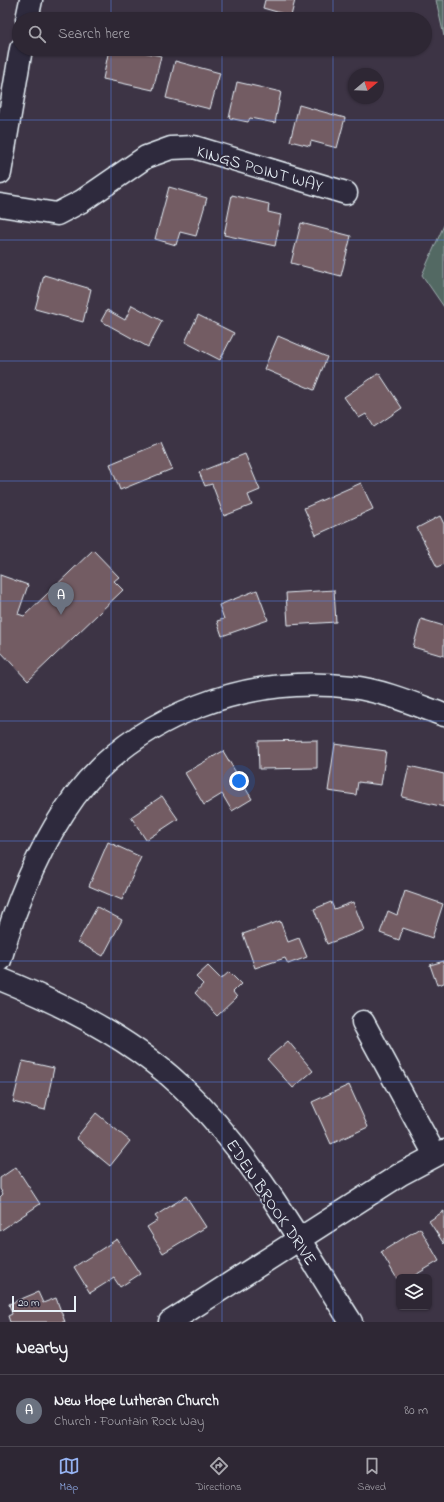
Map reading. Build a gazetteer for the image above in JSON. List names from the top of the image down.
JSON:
{
  "streets": {
    "street": ["KINGS POINT WAY", "EDEN BROOK DRIVE"]
  },
  "scale_bar": "20 m",
  "north": "right",
  "page": {
    "search": "Search here",
    "pins": "A",
    "scale": "20 m",
    "heading": "Nearby",
    "list": [
      {
        "mark": "A",
        "name": "New Hope Lutheran Church",
        "note": "Church · Fountain Rock Way",
        "value": "80 m"
      }
    ],
    "nav": ["Map", "Directions", "Saved"]
  }
}
